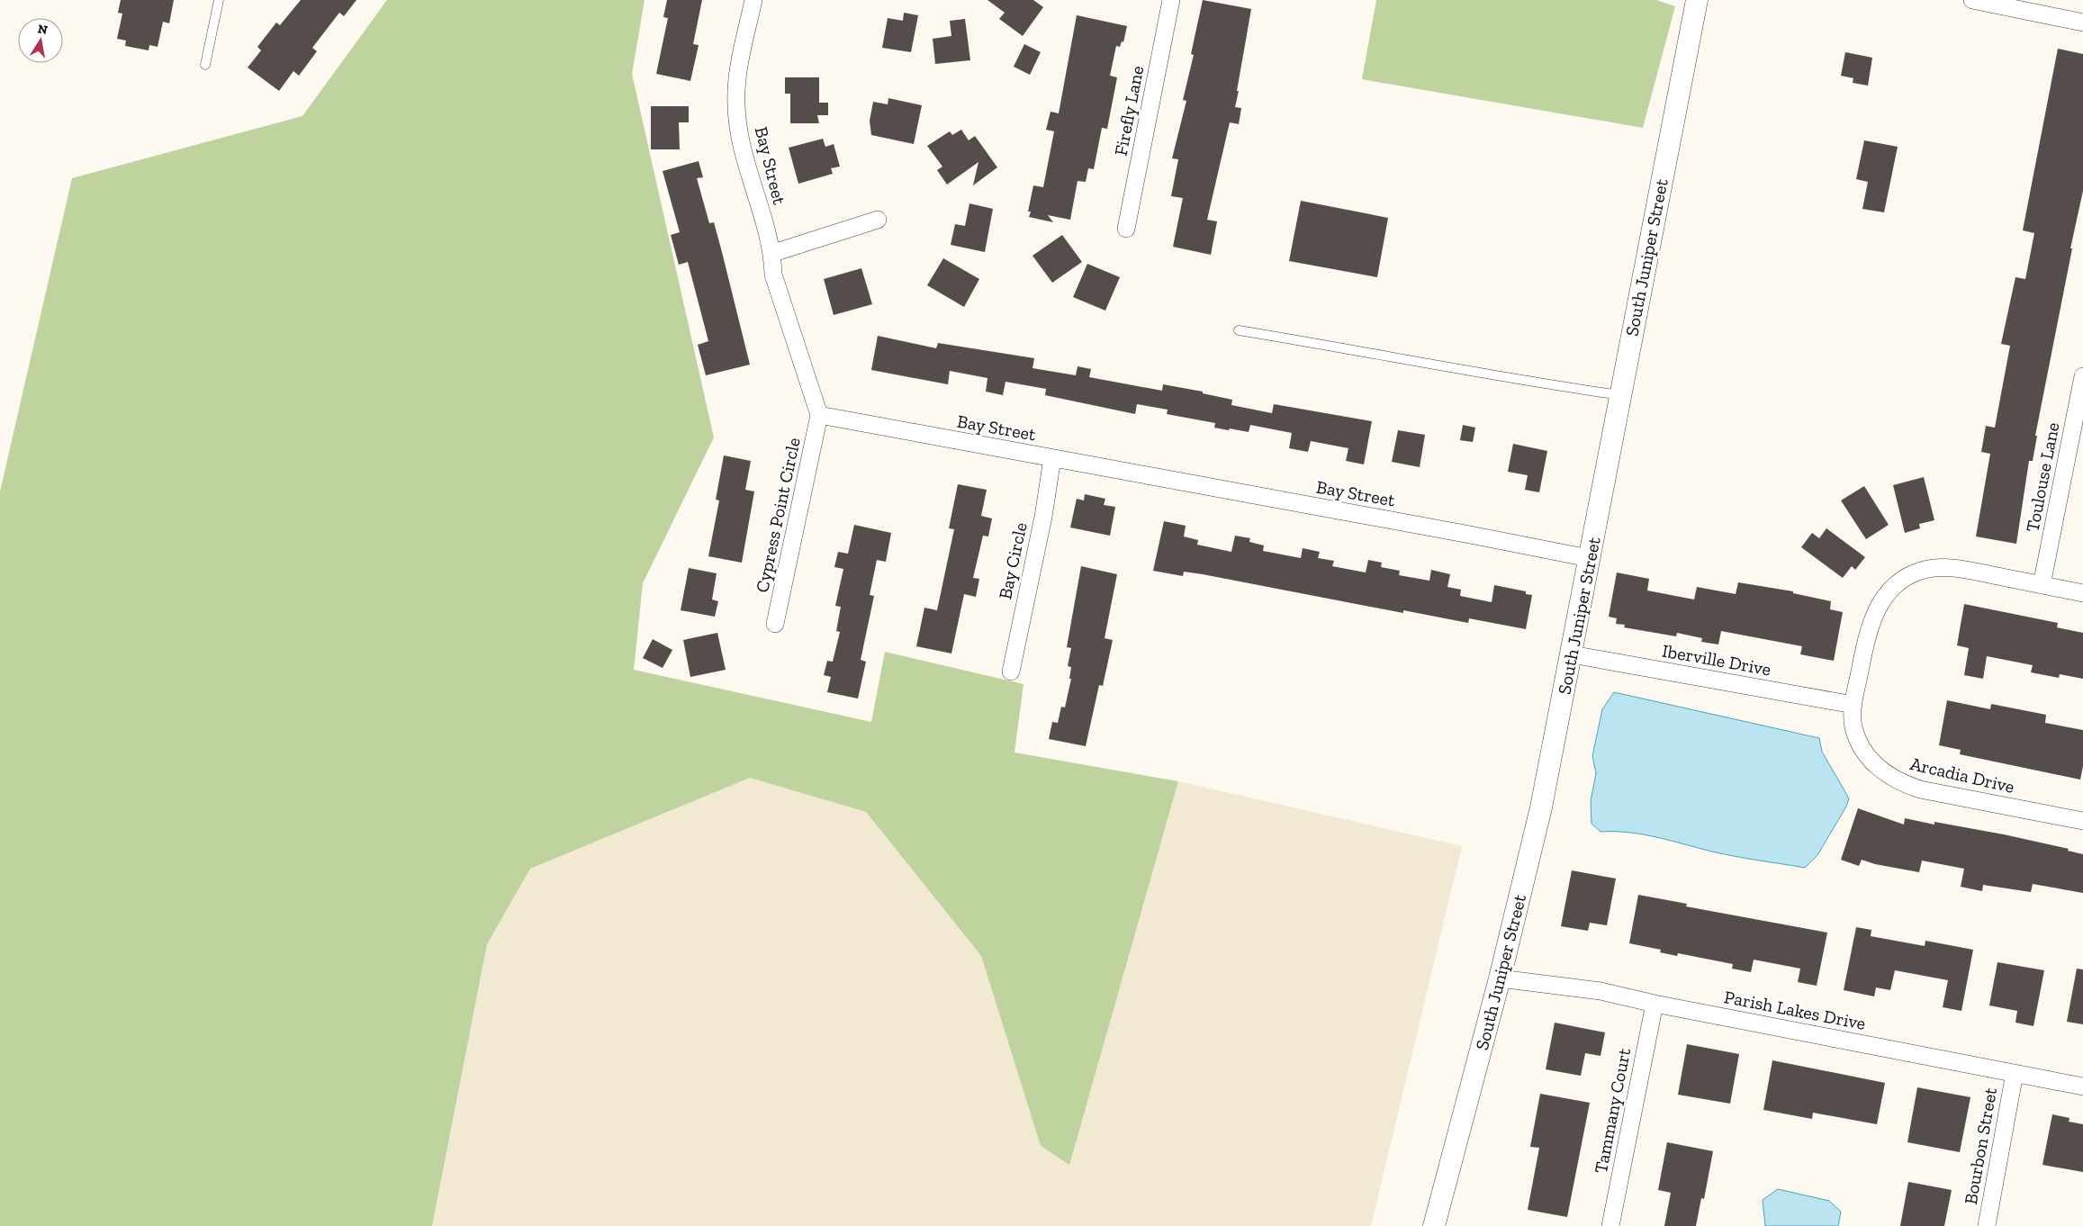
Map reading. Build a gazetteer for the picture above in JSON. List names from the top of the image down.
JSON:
{
  "streets": {
    "street": [
      "Firefly Lane",
      "Bay Street",
      "South Juniper Street",
      "Toulouse Lane",
      "Cypress Point Circle",
      "Bay Circle",
      "Iberville Drive",
      "Arcadia Drive",
      "Parish Lakes Drive",
      "Tammany Court",
      "Bourbon Street"
    ]
  },
  "crossings": [
    ["Bay Street", "South Juniper Street"],
    ["Bay Street", "Cypress Point Circle"],
    ["Bay Street", "Bay Circle"],
    ["South Juniper Street", "Iberville Drive"],
    ["South Juniper Street", "Parish Lakes Drive"],
    ["Toulouse Lane", "Arcadia Drive"],
    ["Iberville Drive", "Arcadia Drive"],
    ["Parish Lakes Drive", "Tammany Court"],
    ["Parish Lakes Drive", "Bourbon Street"]
  ],
  "north": "top"
}
